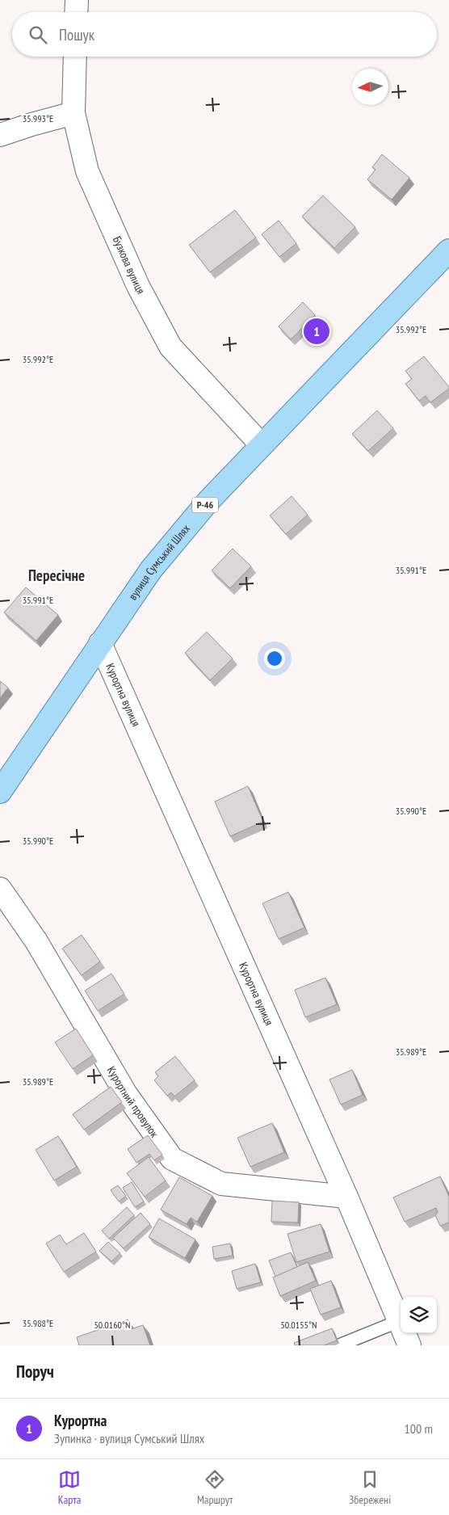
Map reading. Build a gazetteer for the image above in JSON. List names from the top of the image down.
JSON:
{
  "streets": {
    "main road": ["Р-46", "вулиця Сумський Шлях"],
    "street": ["Бузкова вулиця", "Курортна вулиця", "Курортний провулок"]
  },
  "crossings": [
    ["Бузкова вулиця", "вулиця Сумський Шлях"],
    ["вулиця Сумський Шлях", "Курортна вулиця"],
    ["Курортна вулиця", "Курортний провулок"]
  ],
  "districts": ["Пересічне"],
  "north": "left",
  "page": {
    "search": "Пошук",
    "pins": "1",
    "heading": "Поруч",
    "list": [
      {
        "mark": "1",
        "name": "Курортна",
        "note": "Зупинка · вулиця Сумський Шлях",
        "value": "100 m"
      }
    ],
    "nav": ["Карта", "Маршрут", "Збережені"]
  },
  "coordinates": [
    "35.993°E",
    "35.992°E",
    "35.991°E",
    "35.990°E",
    "35.989°E",
    "35.988°E",
    "50.0160°N",
    "50.0155°N"
  ]
}
